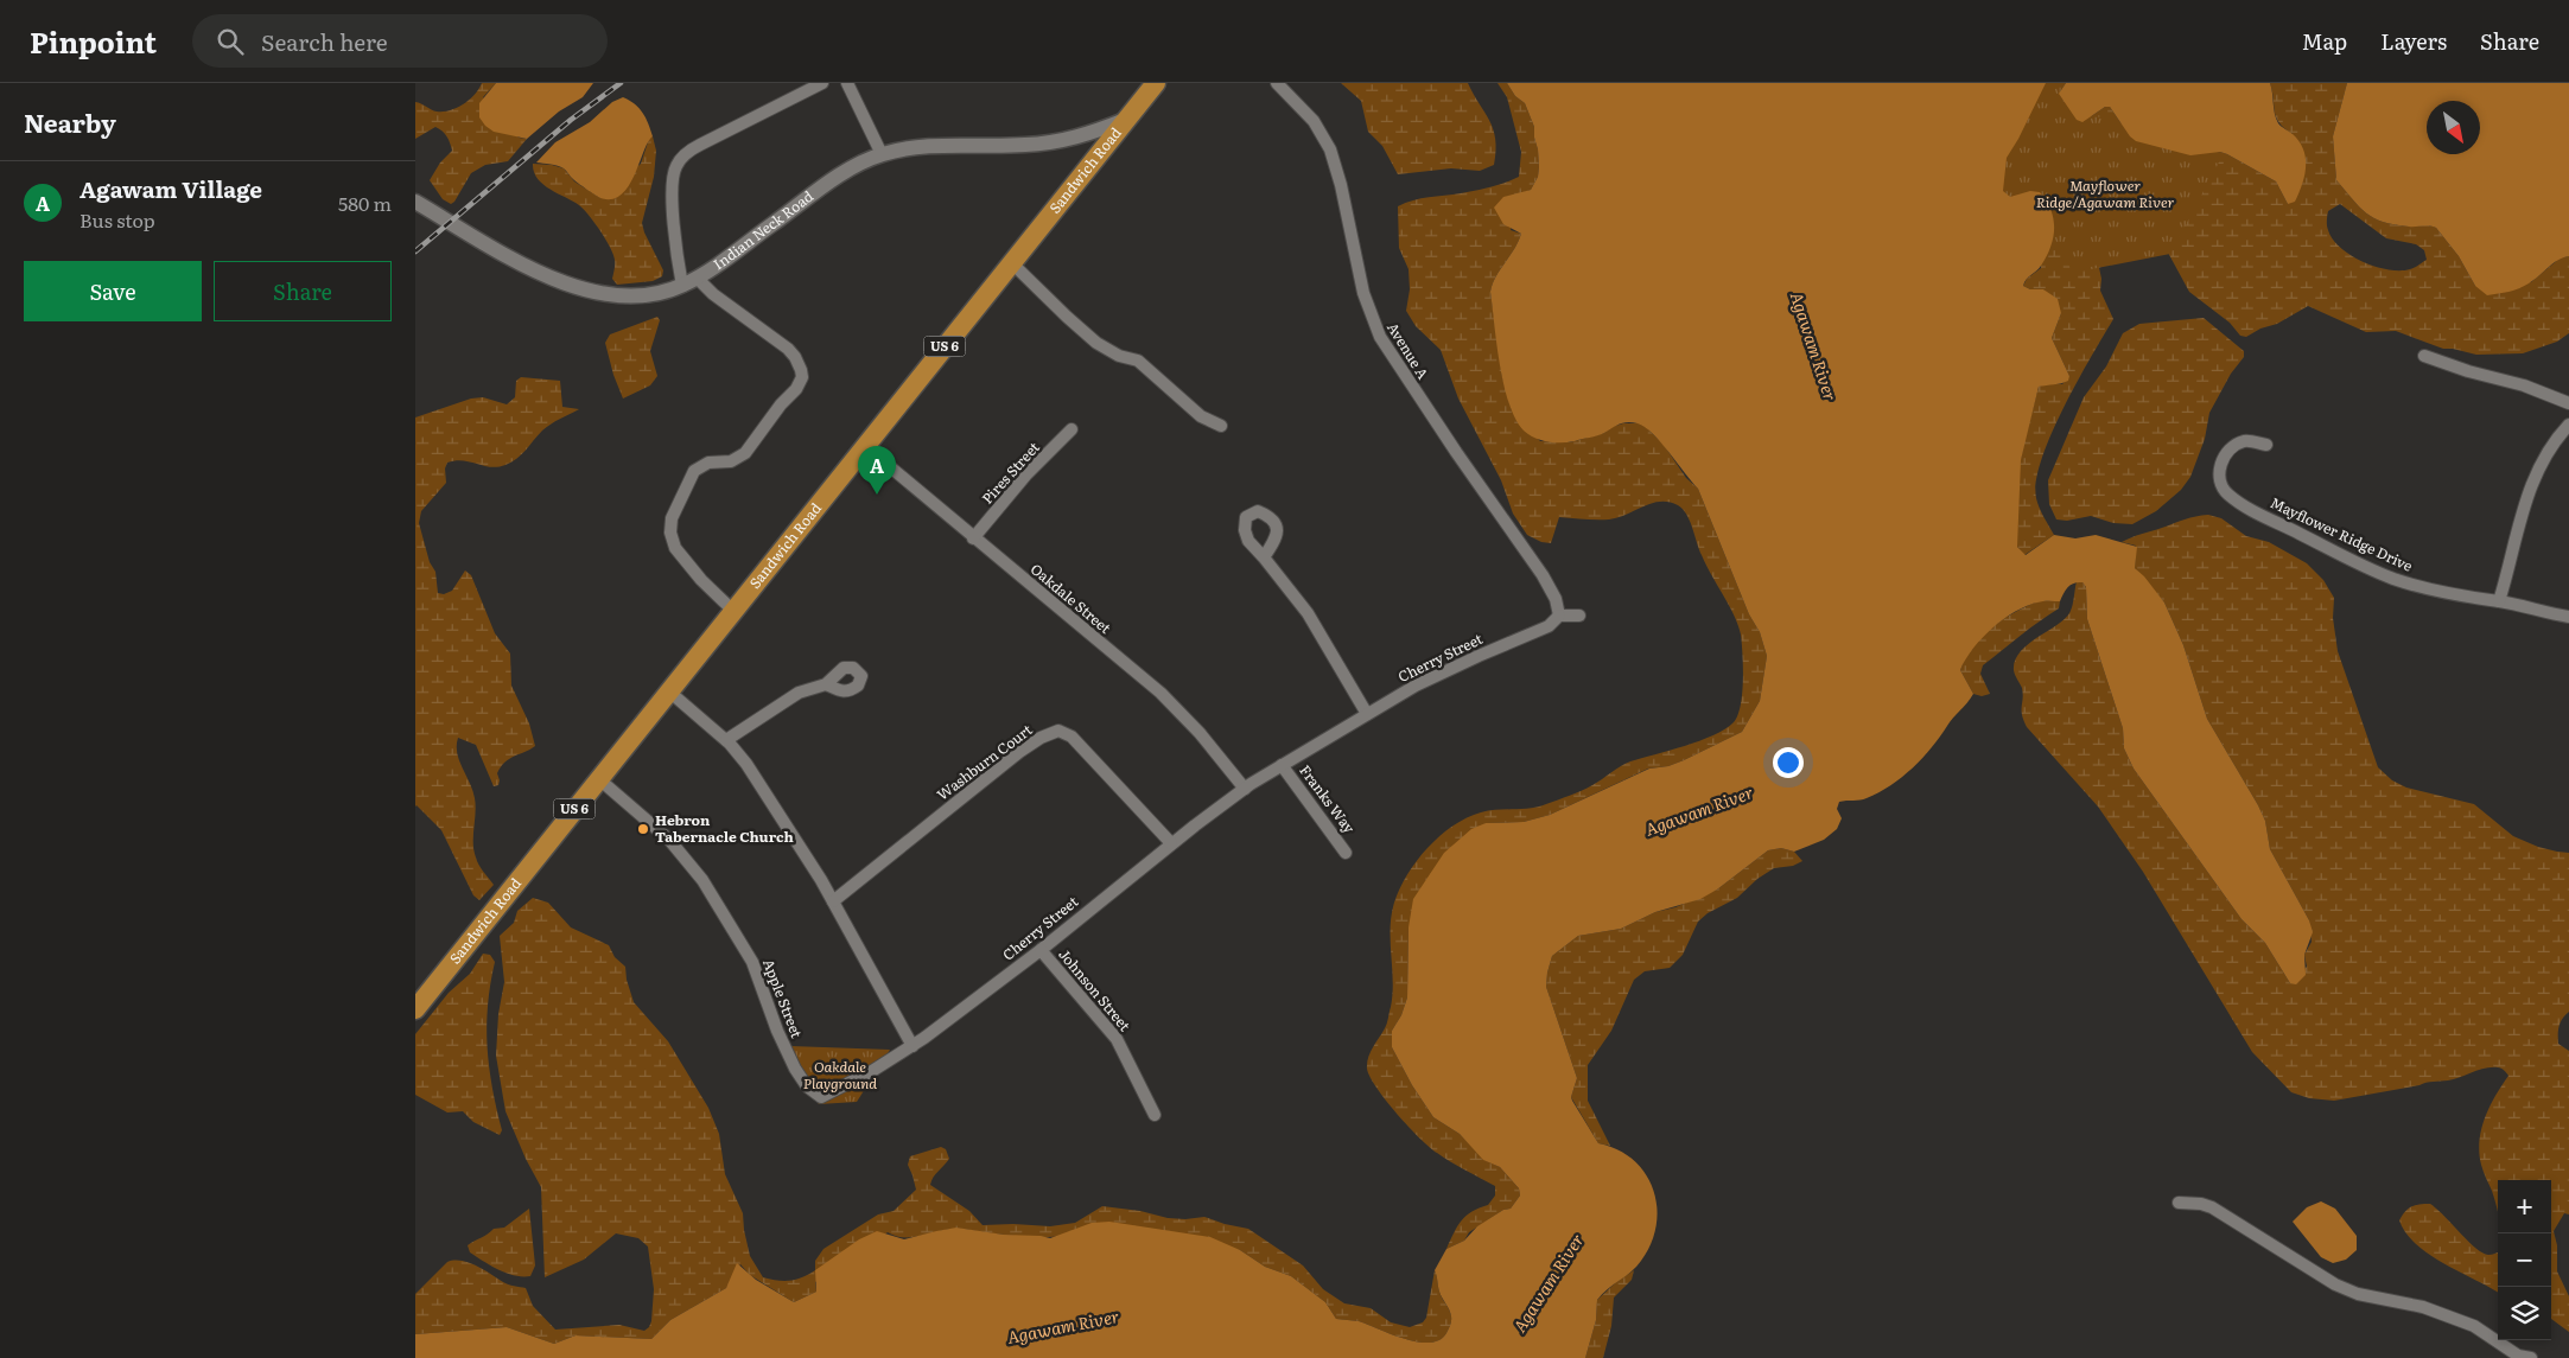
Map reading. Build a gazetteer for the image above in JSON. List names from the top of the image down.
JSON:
{
  "streets": {
    "main road": ["Sandwich Road", "US 6"],
    "street": [
      "Indian Neck Road",
      "Avenue A",
      "Pires Street",
      "Mayflower Ridge Drive",
      "Oakdale Street",
      "Cherry Street",
      "Washburn Court",
      "Franks Way",
      "Johnson Street",
      "Apple Street"
    ]
  },
  "crossings": [
    ["Sandwich Road", "Indian Neck Road"],
    ["Sandwich Road", "Oakdale Street"],
    ["Sandwich Road", "Apple Street"],
    ["Avenue A", "Cherry Street"],
    ["Pires Street", "Oakdale Street"],
    ["Oakdale Street", "Cherry Street"],
    ["Cherry Street", "Washburn Court"],
    ["Cherry Street", "Franks Way"],
    ["Cherry Street", "Johnson Street"],
    ["Cherry Street", "Apple Street"]
  ],
  "water": ["Agawam River"],
  "parks": ["Mayflower Ridge/Agawam River", "Oakdale Playground"],
  "places": ["Hebron Tabernacle Church"],
  "north": "bottom right",
  "page": {
    "header": "Pinpoint",
    "search": "Search here",
    "nav": ["Map", "Layers", "Share"],
    "heading": "Nearby",
    "list": [
      {
        "mark": "A",
        "name": "Agawam Village",
        "note": "Bus stop",
        "value": "580 m"
      }
    ],
    "buttons": ["Save", "Share"],
    "pins": "A",
    "map_buttons": ["+", "−"]
  }
}
